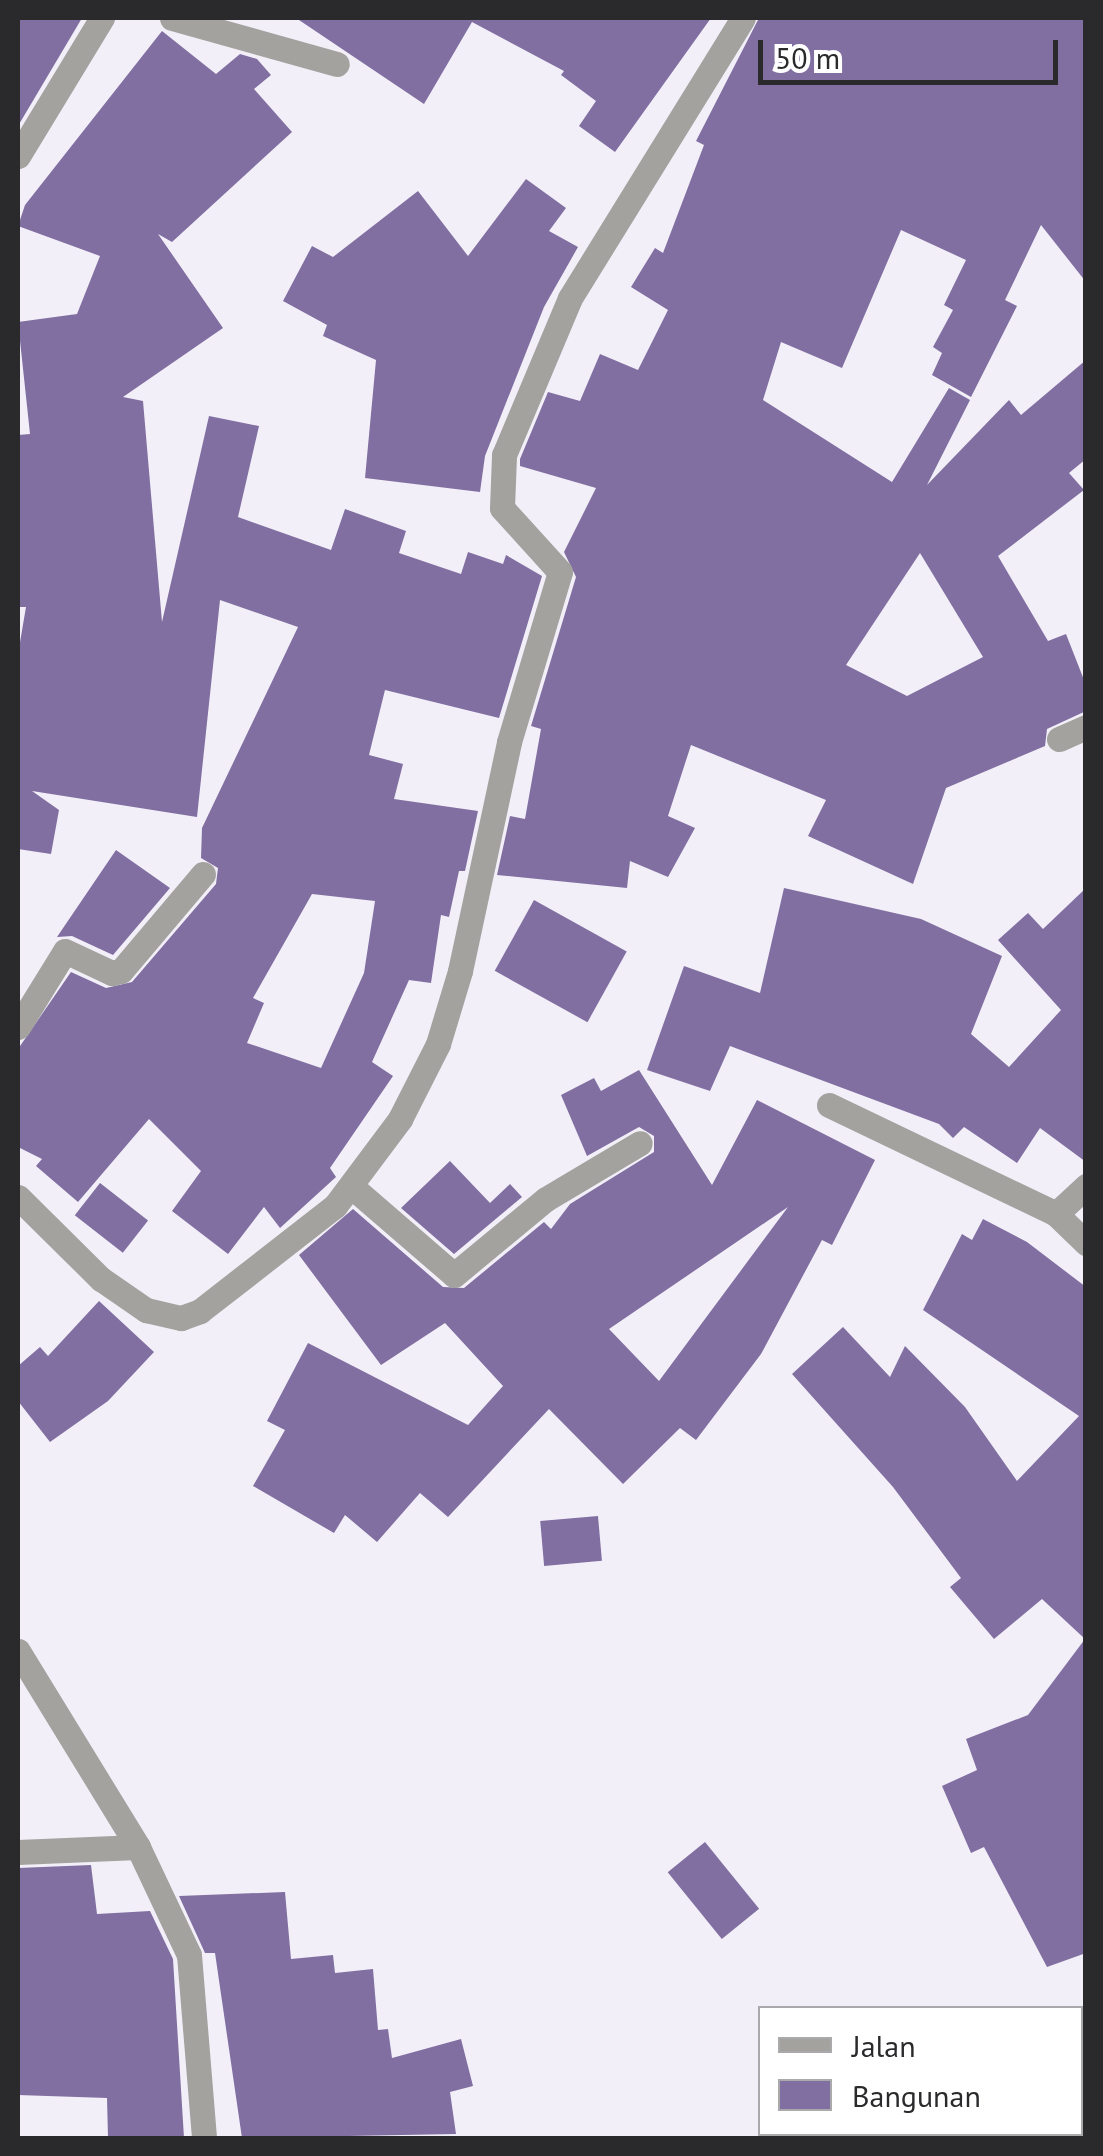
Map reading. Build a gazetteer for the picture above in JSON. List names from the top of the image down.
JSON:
{
  "legend": ["Jalan", "Bangunan"],
  "scale_bar": "50 m"
}
